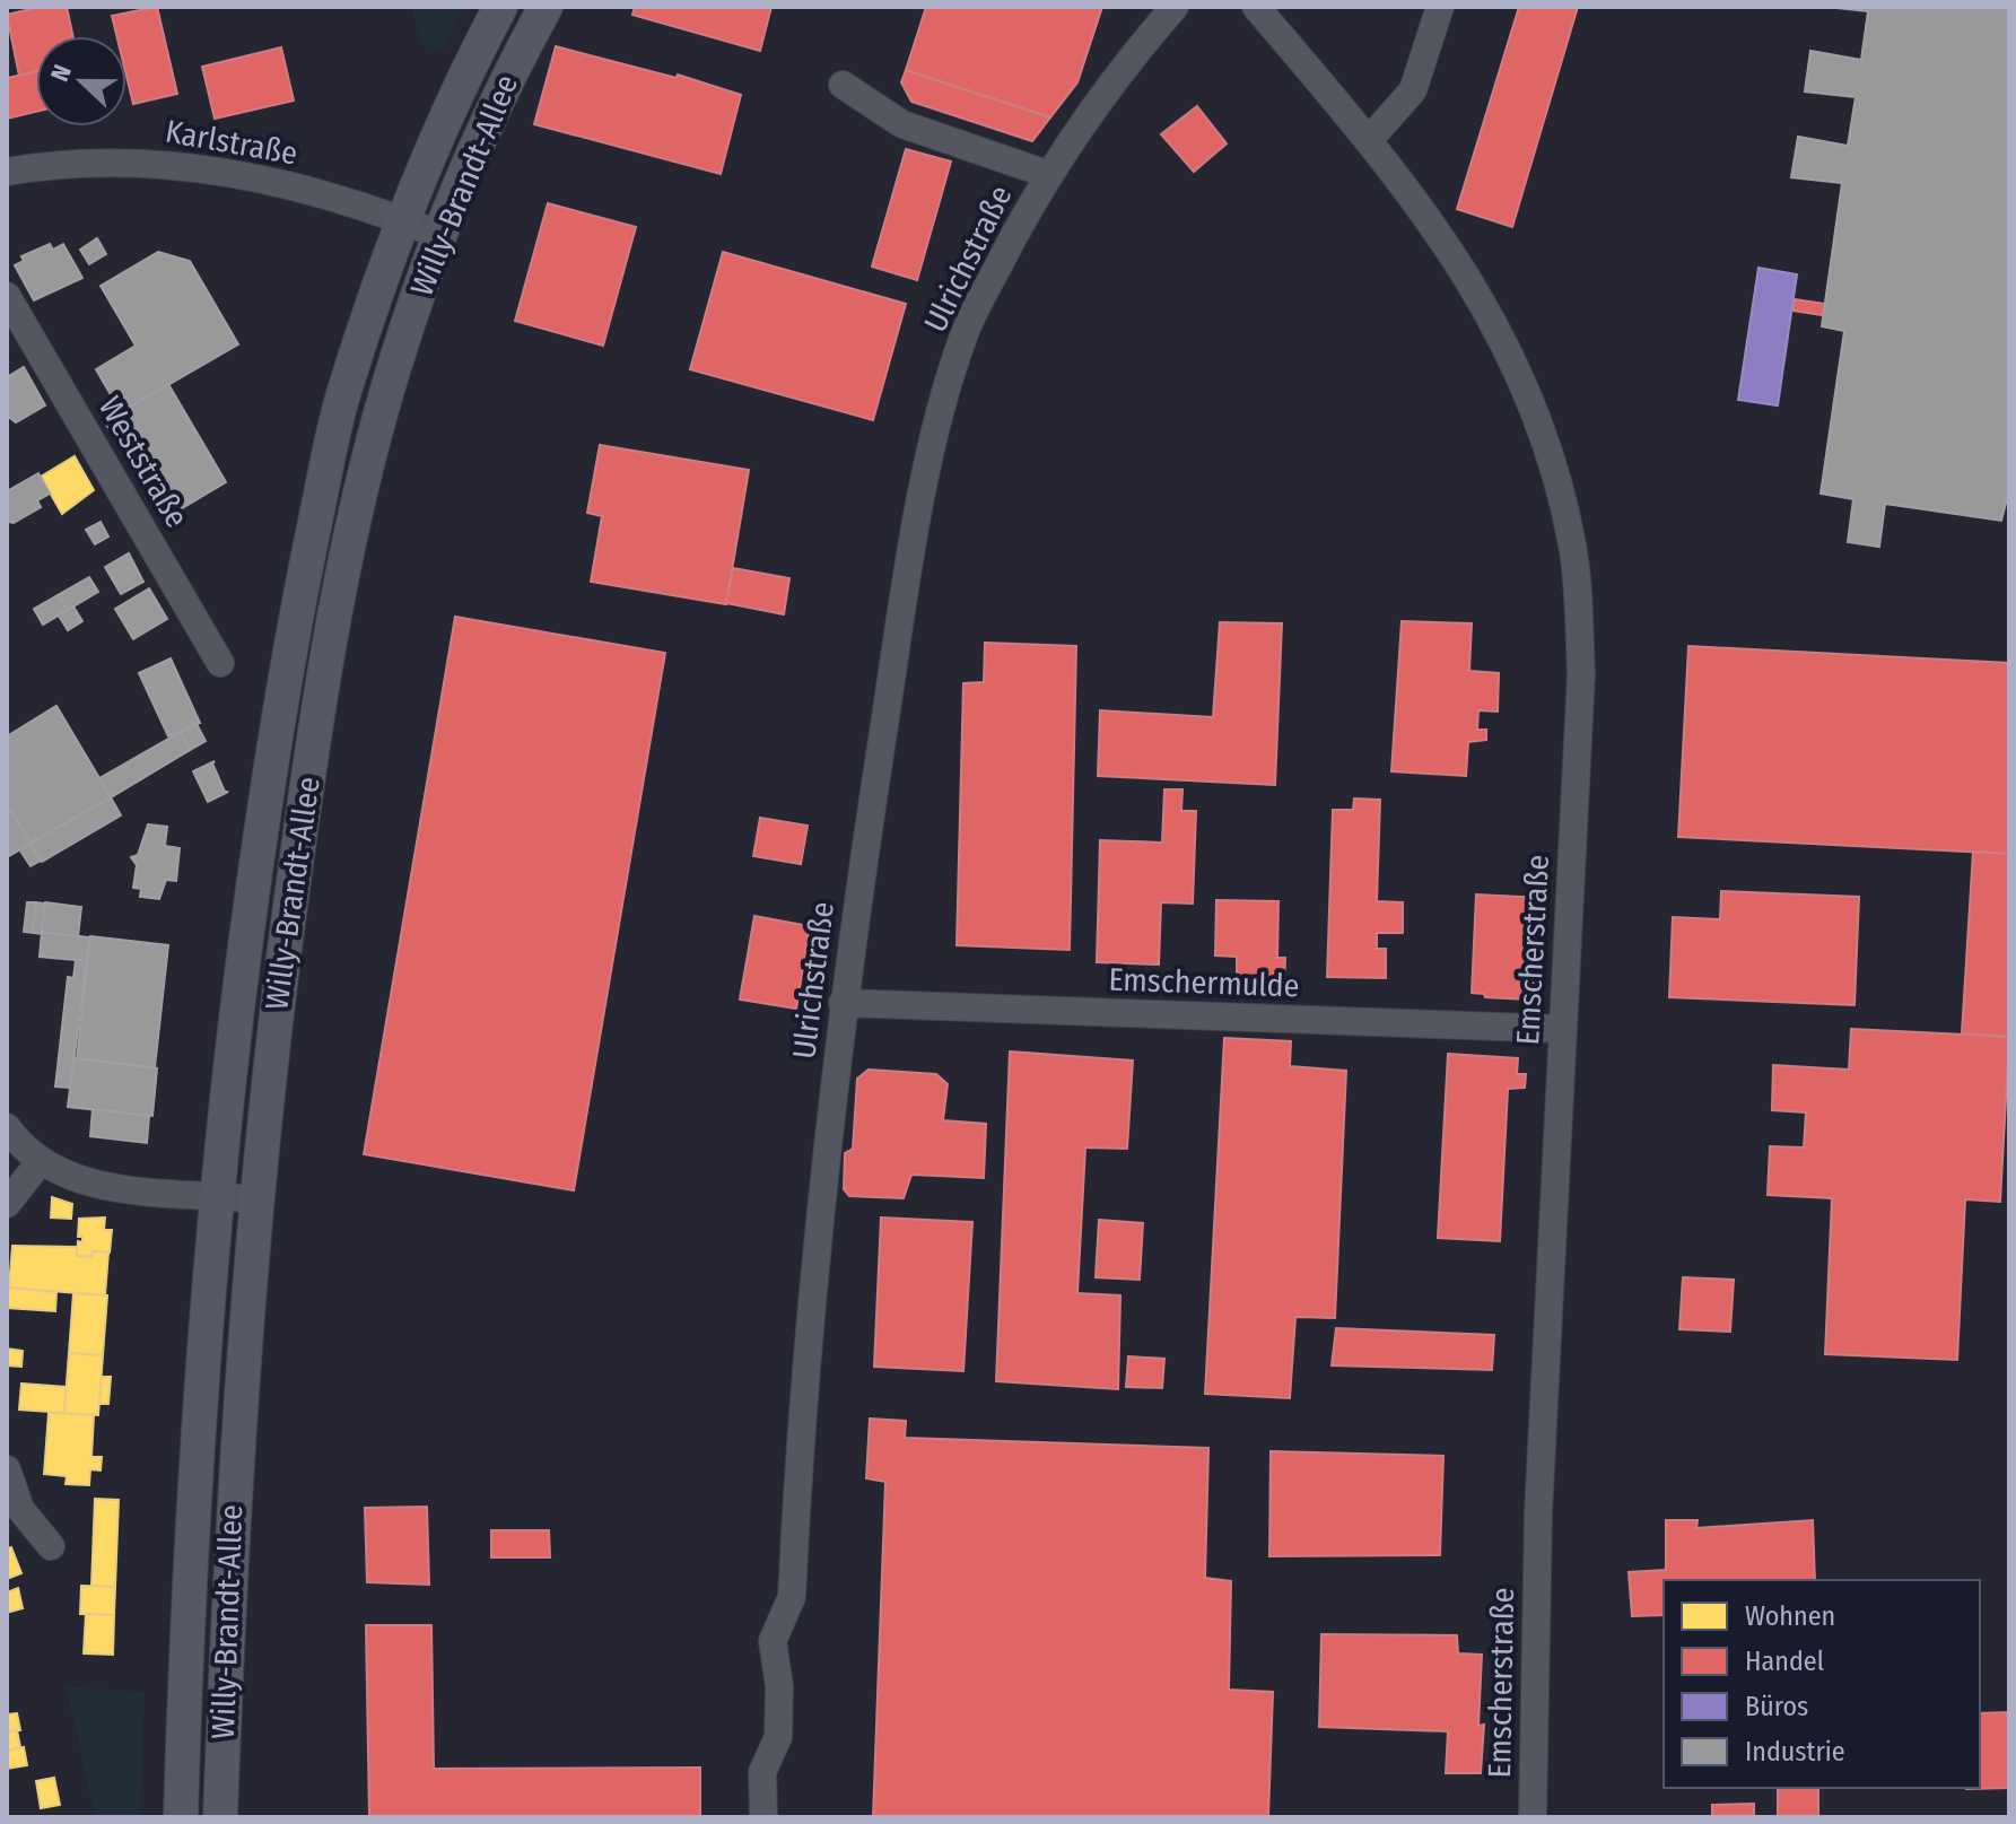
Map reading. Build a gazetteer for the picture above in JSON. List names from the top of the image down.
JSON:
{
  "streets": {
    "main road": ["Willy-Brandt-Allee"],
    "street": [
      "Karlstraße",
      "Ulrichstraße",
      "Weststraße",
      "Emscherstraße",
      "Emschermulde"
    ]
  },
  "crossings": [
    ["Karlstraße", "Willy-Brandt-Allee"],
    ["Ulrichstraße", "Emschermulde"],
    ["Emscherstraße", "Emschermulde"]
  ],
  "legend": [
    "Wohnen",
    "Handel",
    "Büros",
    "Industrie"
  ],
  "north": "left"
}
